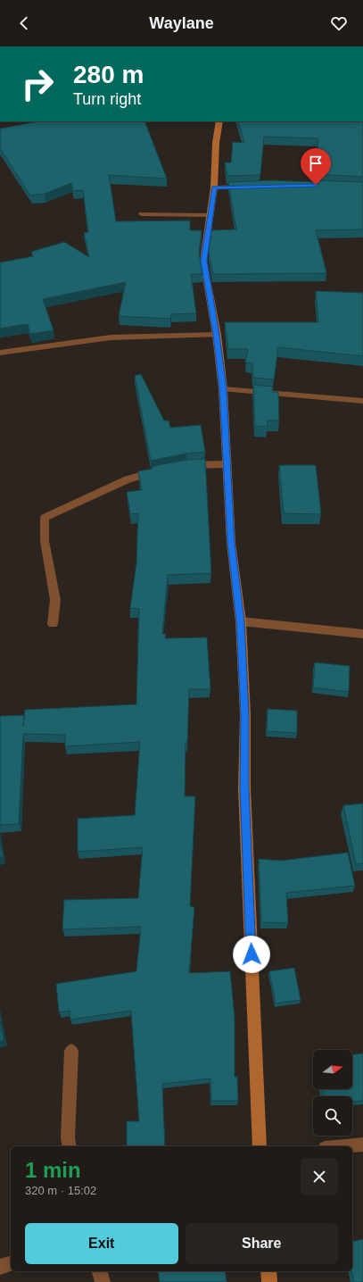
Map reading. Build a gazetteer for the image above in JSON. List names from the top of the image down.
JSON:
{
  "north": "right",
  "page": {
    "header": "Waylane",
    "turn": ["280 m", "Turn right"],
    "heading": ["1 min", "320 m · 15:02"],
    "buttons": ["Exit", "Share"]
  }
}
